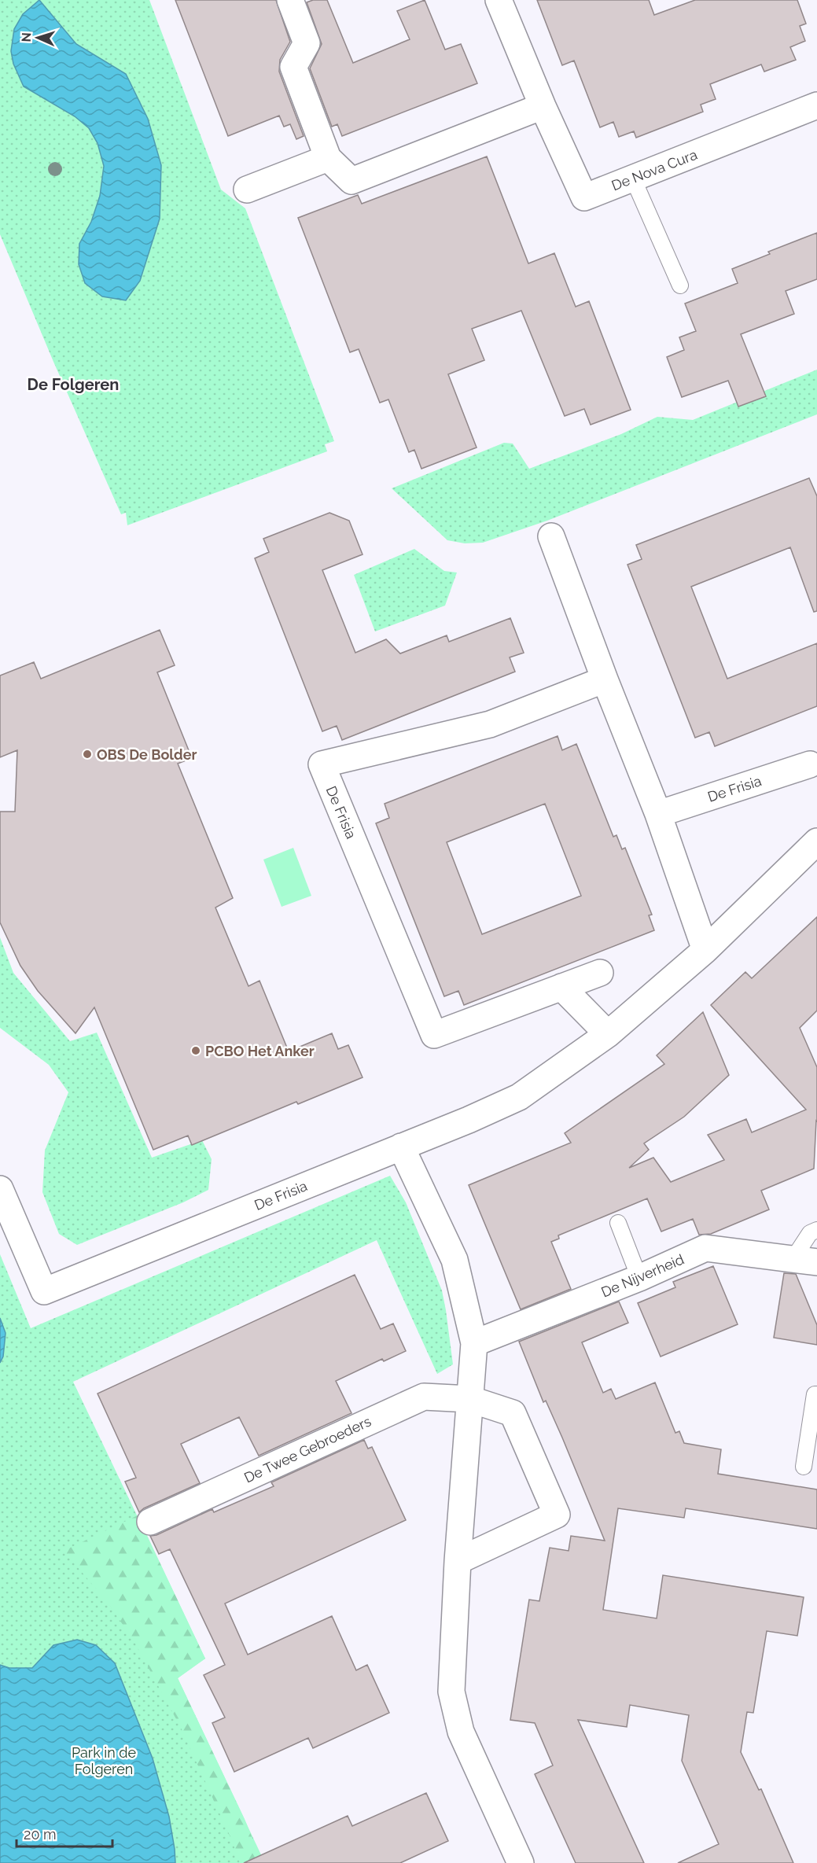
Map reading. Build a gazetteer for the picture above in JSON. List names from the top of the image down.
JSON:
{
  "streets": {
    "street": [
      "De Nova Cura",
      "De Frisia",
      "De Nijverheid",
      "De Twee Gebroeders"
    ]
  },
  "districts": ["De Folgeren"],
  "parks": ["Park in de Folgeren"],
  "places": ["OBS De Bolder", "PCBO Het Anker"],
  "scale_bar": "20 m",
  "north": "left"
}
